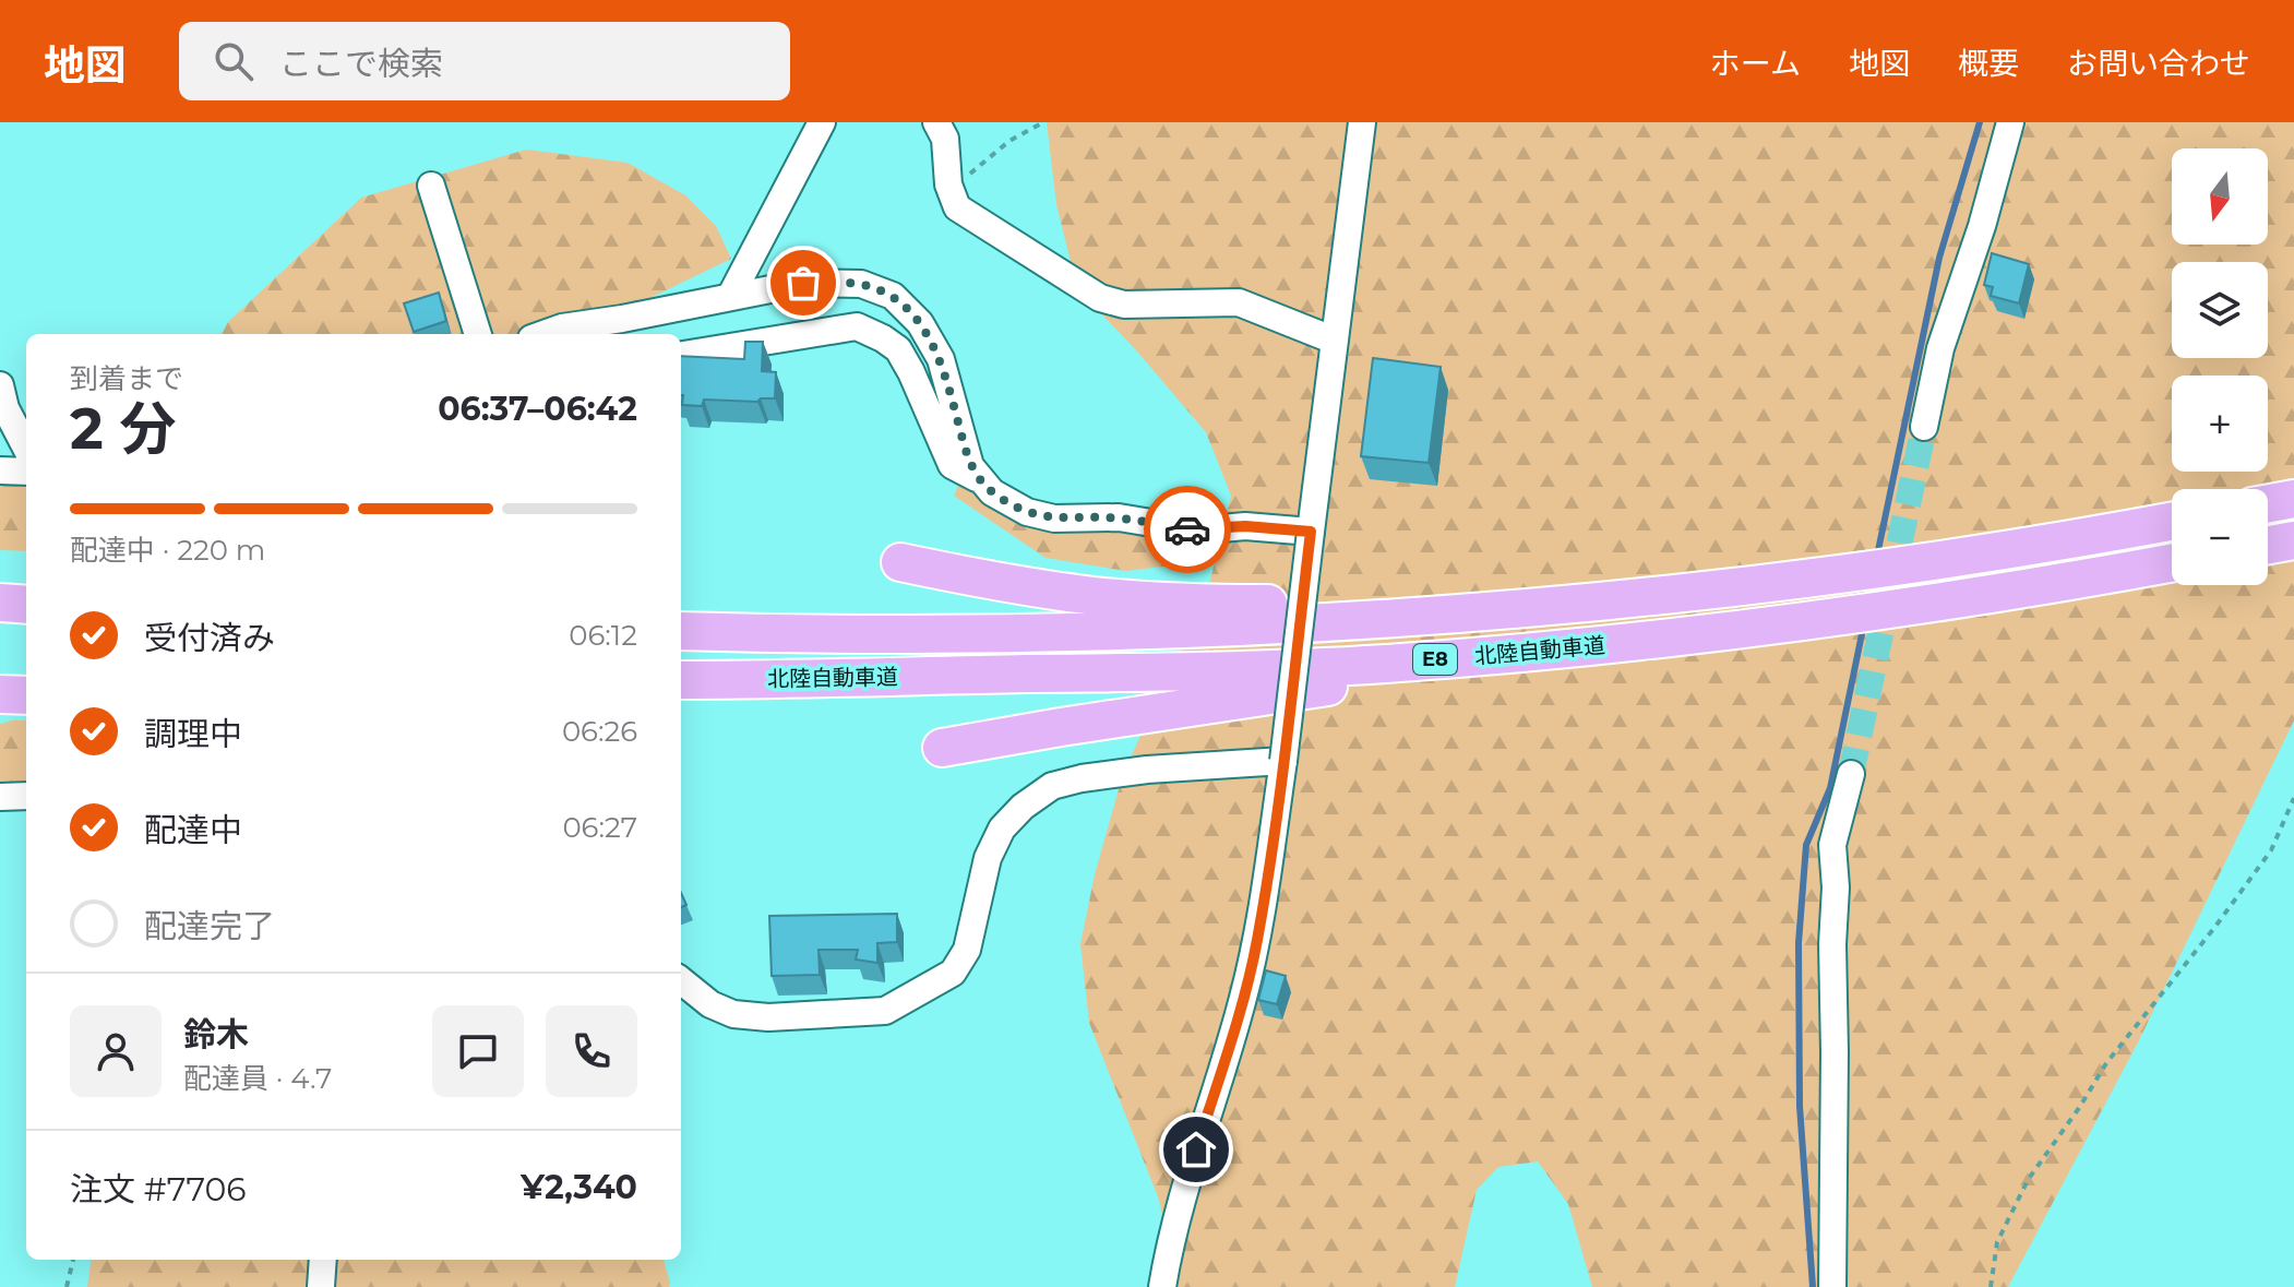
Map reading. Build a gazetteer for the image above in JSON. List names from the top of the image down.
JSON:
{
  "streets": {
    "highway": ["北陸自動車道", "E8"]
  },
  "north": "bottom",
  "page": {
    "header": "地図",
    "search": "ここで検索",
    "nav": [
      "ホーム",
      "地図",
      "概要",
      "お問い合わせ"
    ],
    "map_buttons": ["+", "−"],
    "heading": ["2 分", "到着まで", "06:37–06:42"],
    "panel": [
      "鈴木",
      "配達員 · 4.7",
      "注文 #7706",
      "¥2,340"
    ],
    "bar": "配達中 · 220 m",
    "list": [
      ["受付済み", "06:12"],
      ["調理中", "06:26"],
      ["配達中", "06:27"],
      "配達完了"
    ]
  }
}
